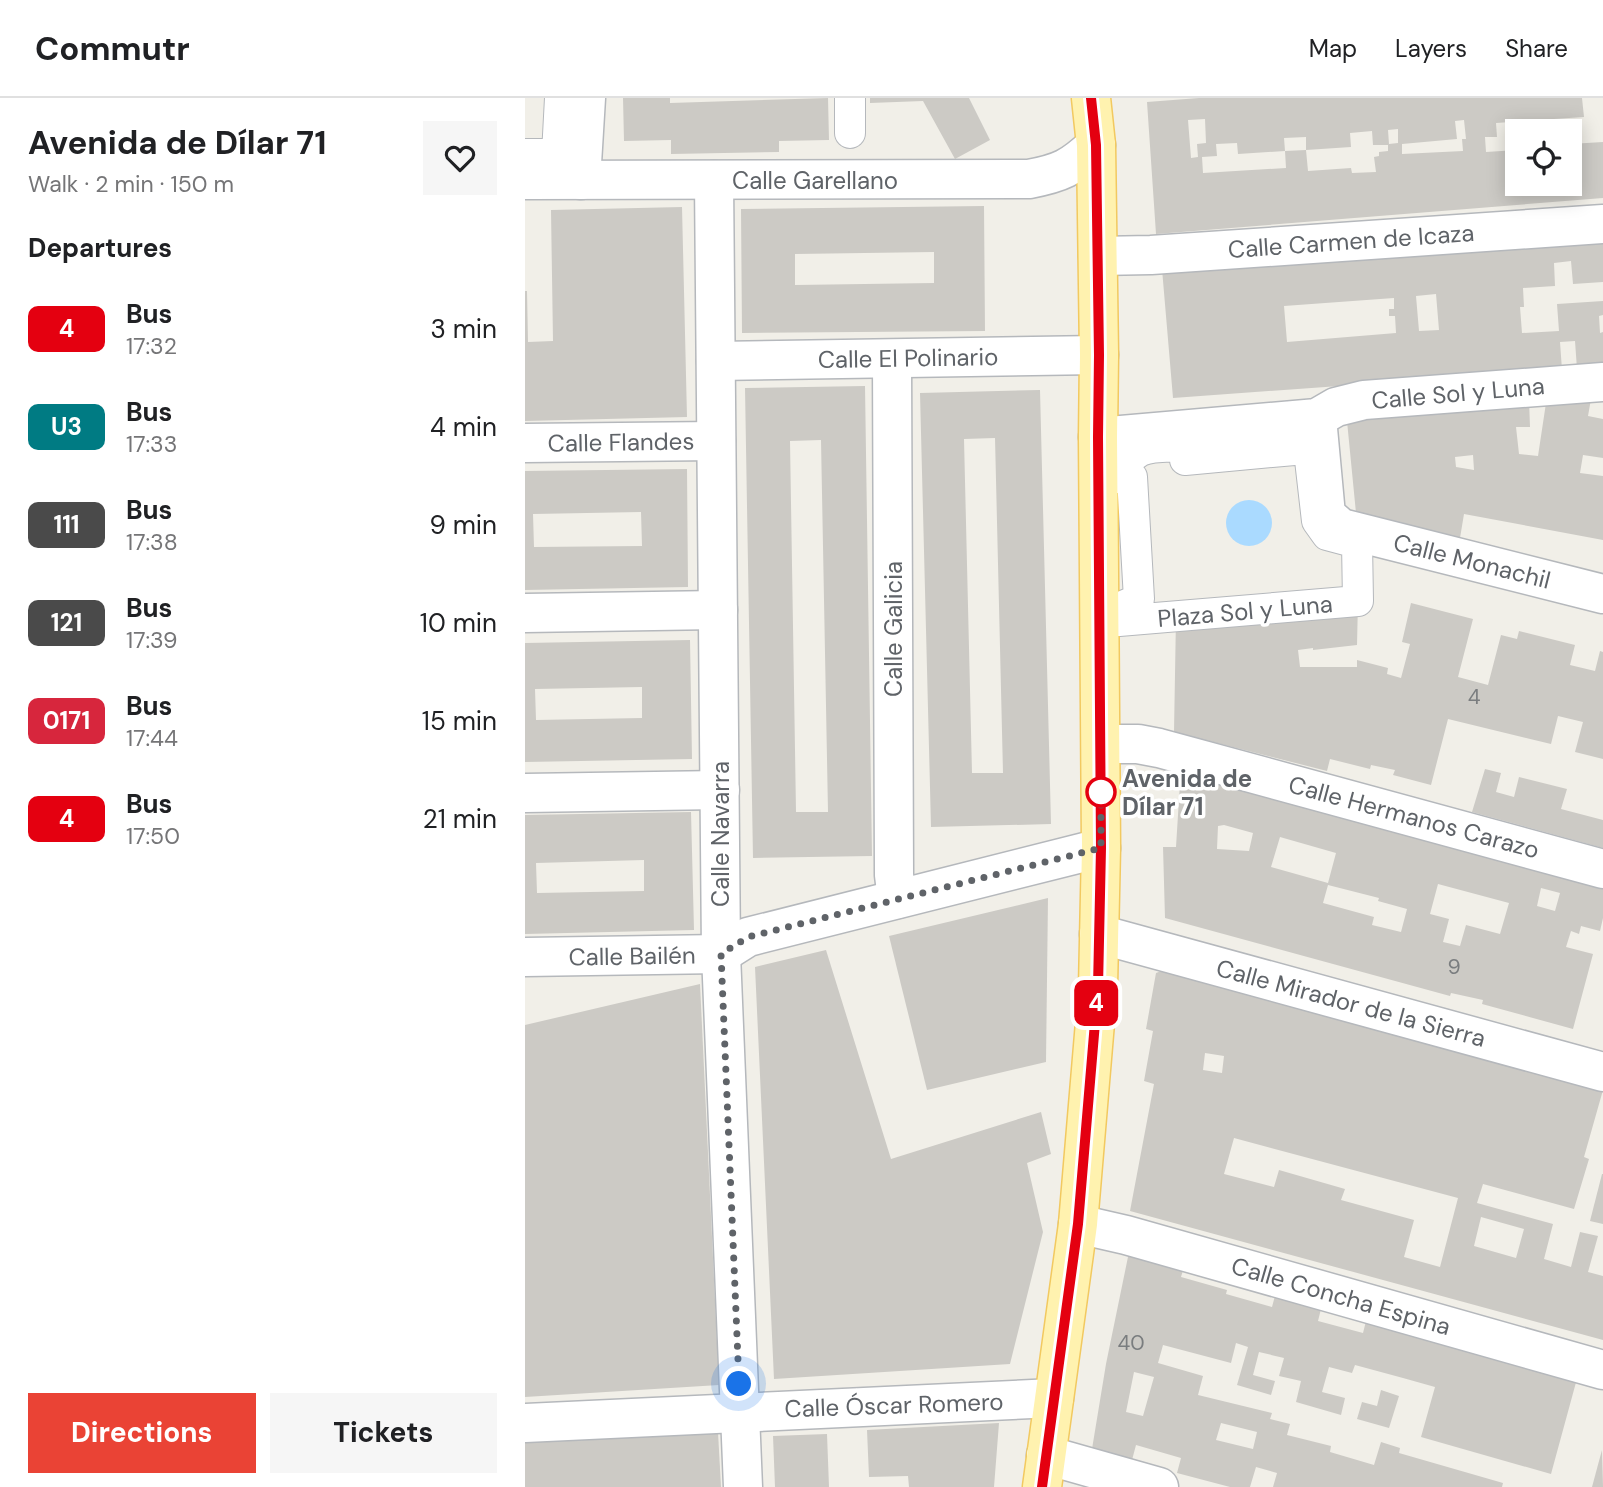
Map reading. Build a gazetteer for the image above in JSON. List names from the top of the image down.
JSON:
{
  "streets": {
    "street": [
      "Calle Garellano",
      "Calle Carmen de Icaza",
      "Calle El Polinario",
      "Calle Sol y Luna",
      "Calle Flandes",
      "Calle Monachil",
      "Plaza Sol y Luna",
      "Calle Galicia",
      "Calle Hermanos Carazo",
      "Calle Navarra",
      "Calle Bailén",
      "Calle Mirador de la Sierra",
      "Calle Concha Espina",
      "Calle Óscar Romero"
    ]
  },
  "crossings": [
    ["Calle Garellano", "Calle Navarra"],
    ["Calle El Polinario", "Calle Galicia"],
    ["Calle El Polinario", "Calle Navarra"],
    ["Calle Sol y Luna", "Calle Monachil"],
    ["Calle Flandes", "Calle Navarra"],
    ["Calle Galicia", "Calle Bailén"],
    ["Calle Navarra", "Calle Bailén"],
    ["Calle Navarra", "Calle Óscar Romero"]
  ],
  "places": ["Avenida de Dílar 71"],
  "lines": ["bus line 4"],
  "house_numbers": ["4", "9", "40"],
  "page": {
    "header": "Commutr",
    "nav": ["Map", "Layers", "Share"],
    "heading": [
      ["Avenida de Dílar 71", "Walk · 2 min · 150 m"],
      "Departures"
    ],
    "on_map": "4",
    "list": [
      {
        "mark": "4",
        "name": "Bus",
        "note": "17:32",
        "value": "3 min"
      },
      {
        "mark": "U3",
        "name": "Bus",
        "note": "17:33",
        "value": "4 min"
      },
      {
        "mark": "111",
        "name": "Bus",
        "note": "17:38",
        "value": "9 min"
      },
      {
        "mark": "121",
        "name": "Bus",
        "note": "17:39",
        "value": "10 min"
      },
      {
        "mark": "0171",
        "name": "Bus",
        "note": "17:44",
        "value": "15 min"
      },
      {
        "mark": "4",
        "name": "Bus",
        "note": "17:50",
        "value": "21 min"
      }
    ],
    "buttons": ["Directions", "Tickets"]
  }
}
